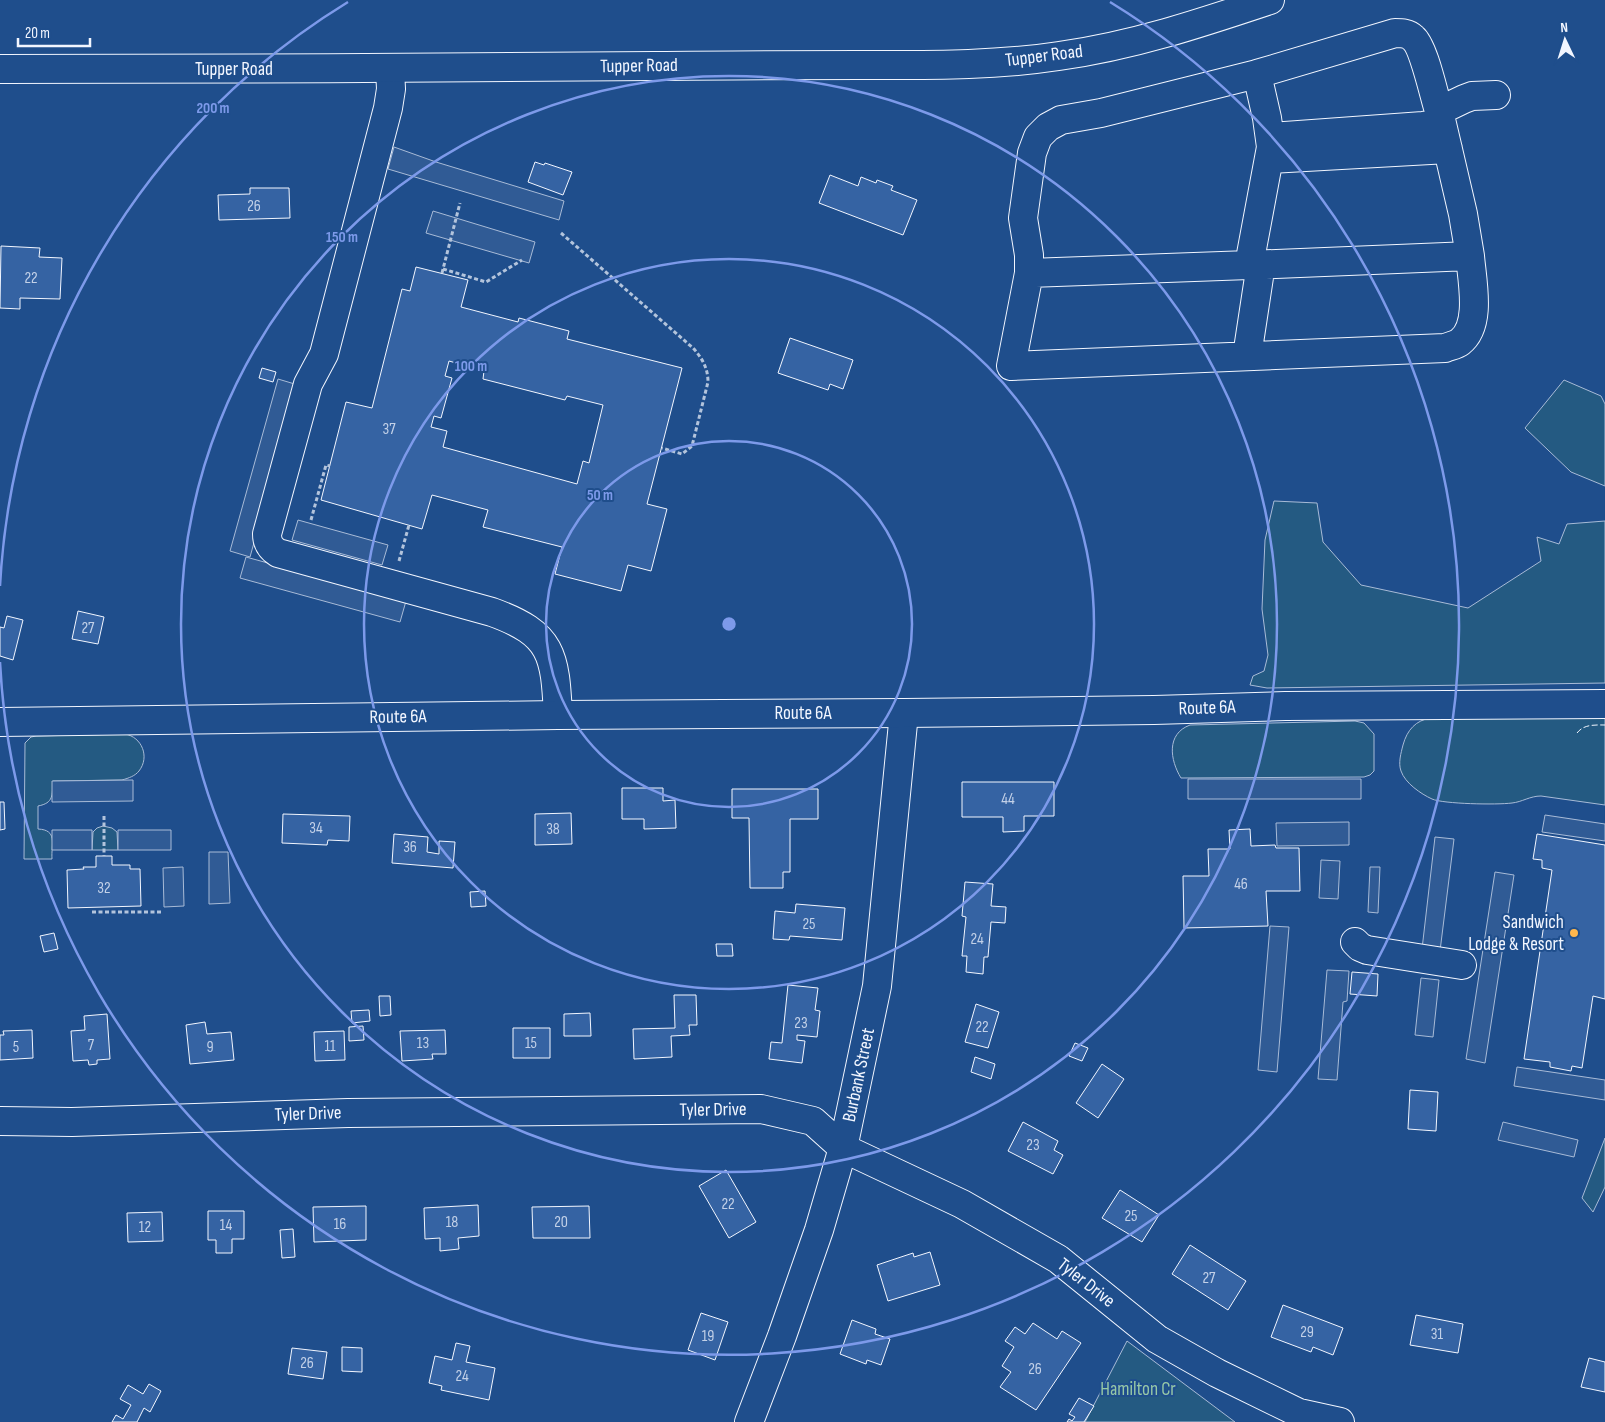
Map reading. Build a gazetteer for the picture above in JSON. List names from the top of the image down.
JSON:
{
  "streets": {
    "main road": [
      "Tupper Road",
      "Route 6A",
      "Burbank Street",
      "Tyler Drive"
    ]
  },
  "crossings": [
    ["Route 6A", "Burbank Street"],
    ["Burbank Street", "Tyler Drive"]
  ],
  "parks": ["Hamilton Cr"],
  "places": ["Sandwich Lodge & Resort"],
  "house_numbers": [
    "26",
    "22",
    "37",
    "27",
    "44",
    "34",
    "38",
    "36",
    "46",
    "32",
    "25",
    "24",
    "23",
    "22",
    "13",
    "15",
    "7",
    "11",
    "5",
    "9",
    "23",
    "22",
    "25",
    "18",
    "20",
    "16",
    "14",
    "12",
    "27",
    "29",
    "31",
    "19",
    "26",
    "26",
    "24"
  ],
  "scale_bar": "20 m",
  "north": "top",
  "rings": [
    "200 m",
    "150 m",
    "100 m",
    "50 m"
  ]
}
